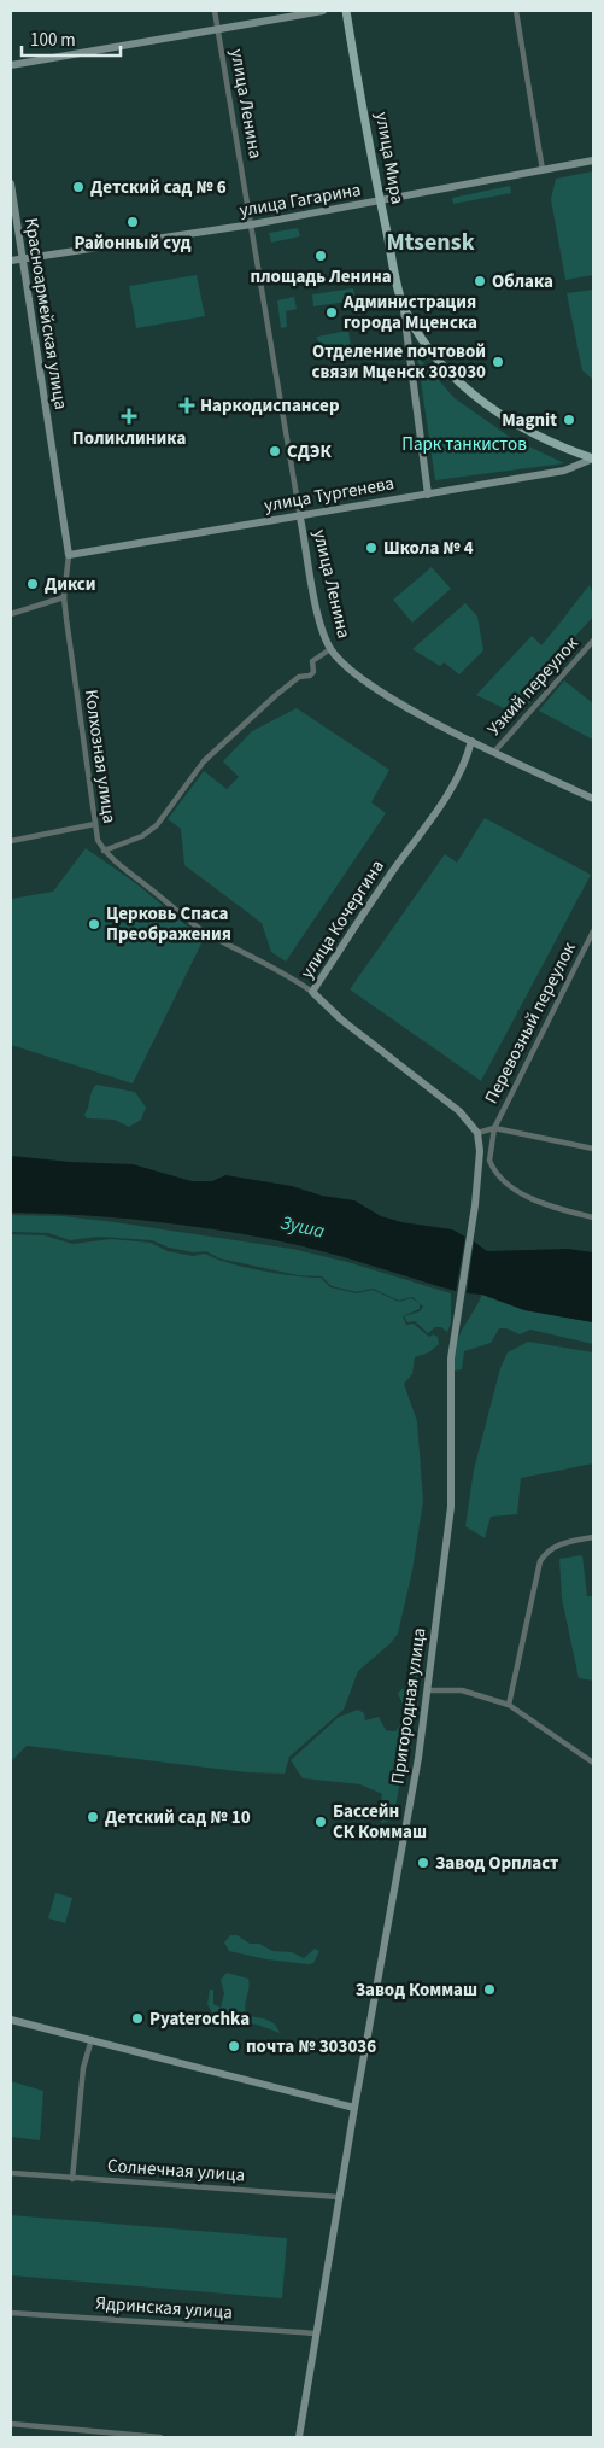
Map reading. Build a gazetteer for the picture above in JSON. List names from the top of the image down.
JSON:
{
  "streets": {
    "main road": [
      "улица Ленина",
      "улица Мира",
      "улица Гагарина",
      "Красноармейская улица",
      "улица Тургенева",
      "улица Кочергина",
      "Пригородная улица"
    ],
    "street": [
      "Узкий переулок",
      "Колхозная улица",
      "Перевозный переулок",
      "Солнечная улица",
      "Ядринская улица"
    ]
  },
  "crossings": [
    ["улица Ленина", "улица Гагарина"],
    ["улица Ленина", "улица Тургенева"],
    ["улица Ленина", "Узкий переулок"],
    ["улица Ленина", "улица Кочергина"],
    ["улица Мира", "улица Гагарина"],
    ["улица Мира", "улица Тургенева"],
    ["улица Гагарина", "Красноармейская улица"],
    ["Красноармейская улица", "улица Тургенева"],
    ["Красноармейская улица", "Колхозная улица"],
    ["улица Тургенева", "Колхозная улица"],
    ["Колхозная улица", "улица Кочергина"],
    ["улица Кочергина", "Пригородная улица"],
    ["Пригородная улица", "Солнечная улица"],
    ["Пригородная улица", "Ядринская улица"]
  ],
  "districts": ["Mtsensk"],
  "water": ["Зуша"],
  "parks": ["Парк танкистов"],
  "places": {
    "other": [
      "Детский сад № 6",
      "Районный суд",
      "площадь Ленина",
      "Облака",
      "Администрация города Мценска",
      "Отделение почтовой связи Мценск 303030",
      "Magnit",
      "СДЭК",
      "Школа № 4",
      "Дикси",
      "Церковь Спаса Преображения",
      "Детский сад № 10",
      "Бассейн СК Коммаш",
      "Завод Орпласт",
      "Завод Коммаш",
      "Pyaterochka",
      "почта № 303036"
    ],
    "health": ["Наркодиспансер", "Поликлиника"]
  },
  "scale_bar": "100 m"
}
